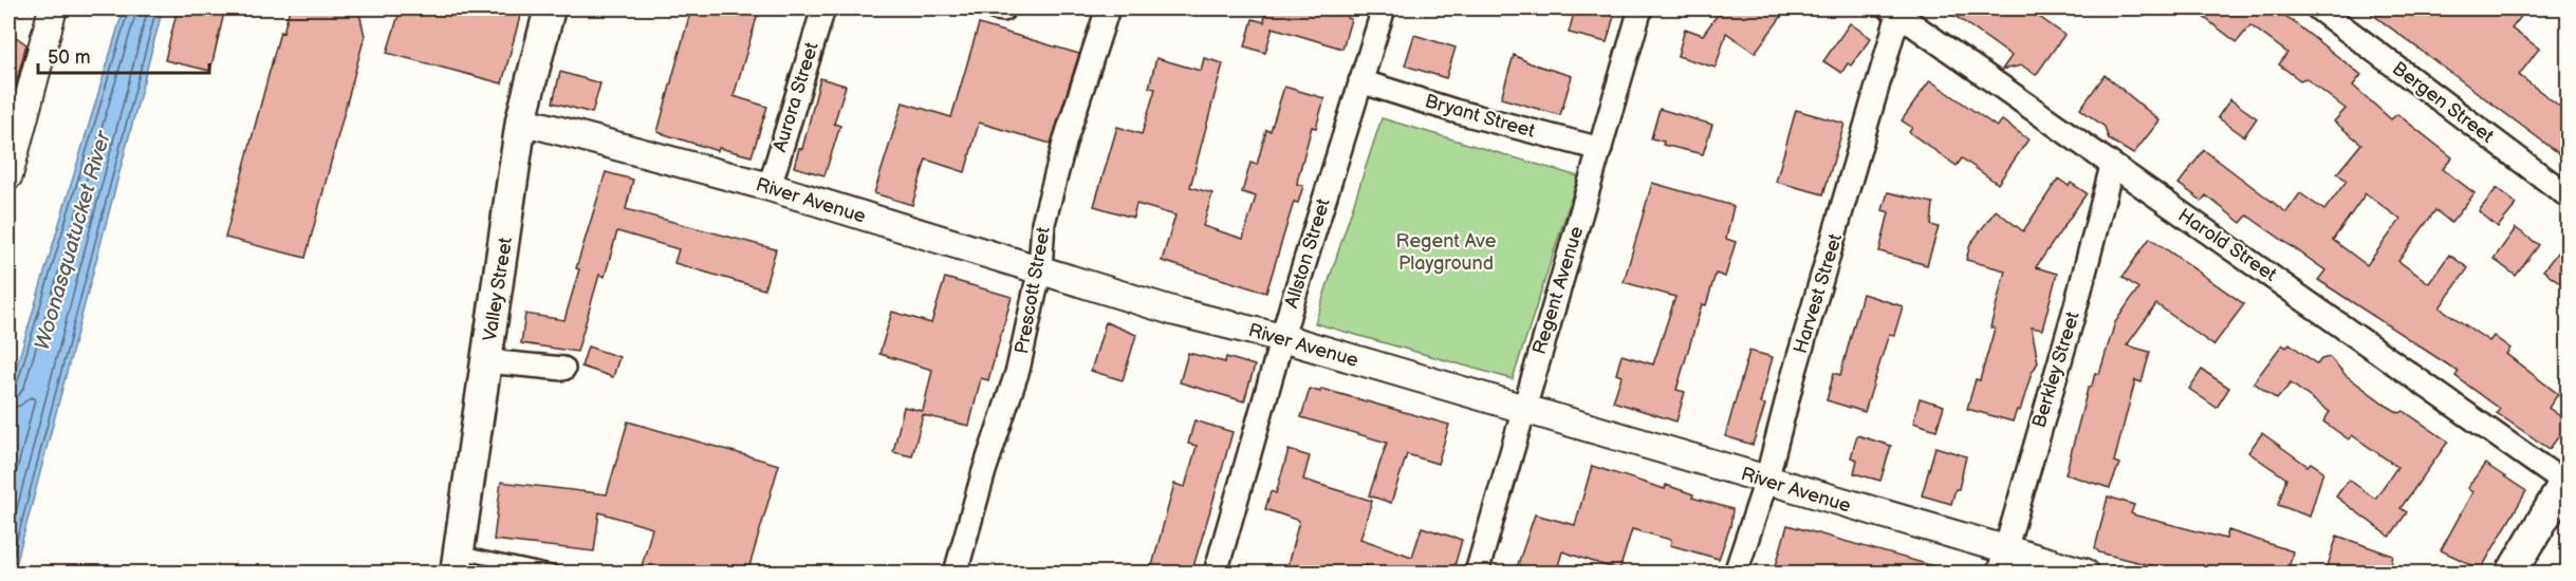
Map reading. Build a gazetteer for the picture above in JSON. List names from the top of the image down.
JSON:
{
  "streets": {
    "main road": ["Valley Street"],
    "street": [
      "Aurora Street",
      "Bergen Street",
      "Bryant Street",
      "River Avenue",
      "Harold Street",
      "Allston Street",
      "Prescott Street",
      "Regent Avenue",
      "Harvest Street",
      "Berkley Street"
    ]
  },
  "crossings": [
    ["Aurora Street", "River Avenue"],
    ["Bryant Street", "Allston Street"],
    ["Bryant Street", "Regent Avenue"],
    ["River Avenue", "Allston Street"],
    ["River Avenue", "Valley Street"],
    ["River Avenue", "Prescott Street"],
    ["River Avenue", "Regent Avenue"],
    ["River Avenue", "Harvest Street"],
    ["River Avenue", "Berkley Street"],
    ["Harold Street", "Harvest Street"],
    ["Harold Street", "Berkley Street"]
  ],
  "water": ["Woonasquatucket River"],
  "parks": ["Regent Ave Playground"],
  "scale_bar": "50 m"
}
